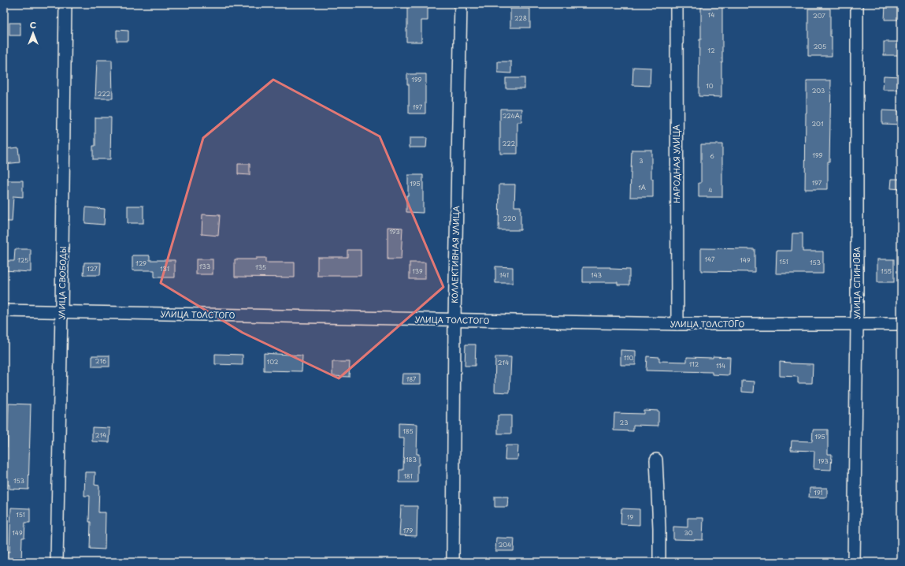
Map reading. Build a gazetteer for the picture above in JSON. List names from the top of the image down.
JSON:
{
  "streets": {
    "street": [
      "НАРОДНАЯ УЛИЦА",
      "КОЛЛЕКТИВНАЯ УЛИЦА",
      "УЛИЦА СВОБОДЫ",
      "УЛИЦА СПИНОВА",
      "УЛИЦА ТОЛСТОГО"
    ]
  },
  "crossings": [
    ["НАРОДНАЯ УЛИЦА", "УЛИЦА ТОЛСТОГО"],
    ["КОЛЛЕКТИВНАЯ УЛИЦА", "УЛИЦА ТОЛСТОГО"],
    ["УЛИЦА СВОБОДЫ", "УЛИЦА ТОЛСТОГО"],
    ["УЛИЦА СПИНОВА", "УЛИЦА ТОЛСТОГО"]
  ],
  "house_numbers": [
    "14",
    "207",
    "228",
    "205",
    "12",
    "199",
    "10",
    "203",
    "222",
    "197",
    "224А",
    "201",
    "222",
    "199",
    "6",
    "3",
    "197",
    "195",
    "1А",
    "4",
    "220",
    "193",
    "147",
    "125",
    "149",
    "151",
    "153",
    "129",
    "133",
    "135",
    "127",
    "131",
    "139",
    "155",
    "141",
    "143",
    "110",
    "216",
    "102",
    "214",
    "112",
    "114",
    "187",
    "23",
    "185",
    "214",
    "195",
    "183",
    "193",
    "181",
    "153",
    "191",
    "151",
    "19",
    "179",
    "149",
    "30",
    "204"
  ],
  "north": "top"
}
